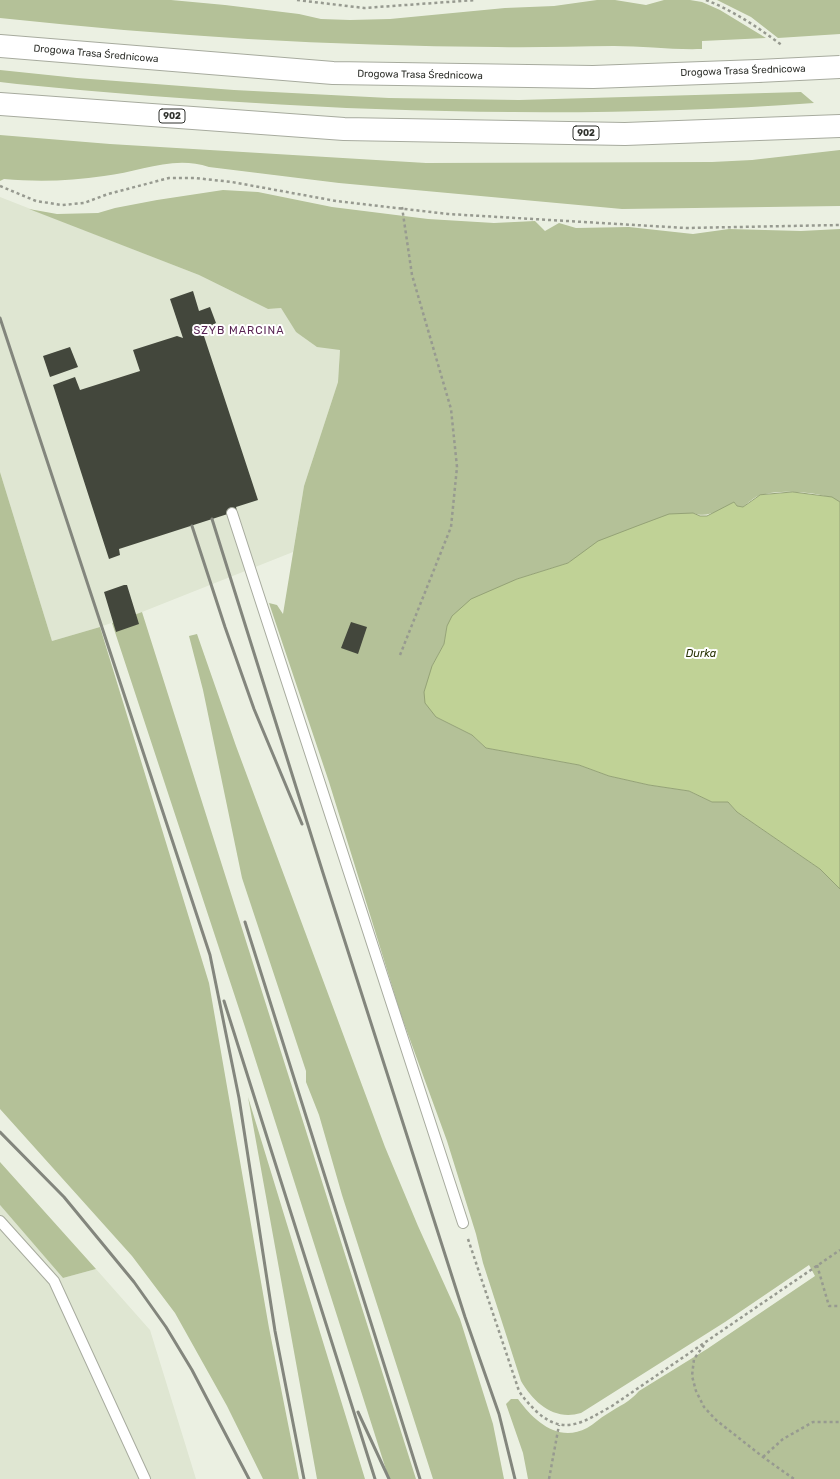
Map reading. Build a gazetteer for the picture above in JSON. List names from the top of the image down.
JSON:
{
  "streets": {
    "main road": ["Drogowa Trasa Średnicowa", "902"]
  },
  "districts": ["SZYB MARCINA"],
  "water": ["Durka"]
}
